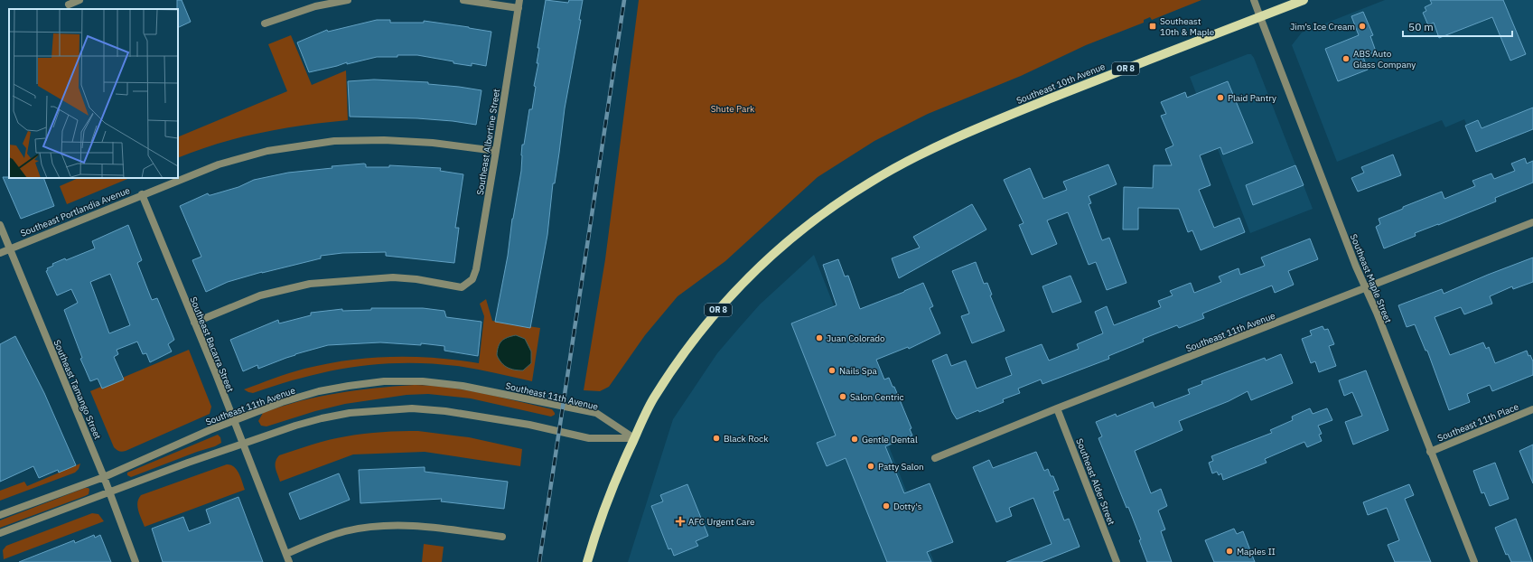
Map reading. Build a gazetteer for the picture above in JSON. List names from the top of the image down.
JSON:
{
  "streets": {
    "main road": ["OR 8", "Southeast 10th Avenue"],
    "street": [
      "Southeast Albertine Street",
      "Southeast Portlandia Avenue",
      "Southeast Maple Street",
      "Southeast 11th Avenue",
      "Southeast Bacarra Street",
      "Southeast Tamango Street",
      "Southeast 11th Place",
      "Southeast Alder Street"
    ]
  },
  "crossings": [
    ["OR 8", "Southeast 10th Avenue"],
    ["OR 8", "Southeast 11th Avenue"],
    ["Southeast 10th Avenue", "Southeast Maple Street"],
    ["Southeast 10th Avenue", "Southeast 11th Avenue"],
    ["Southeast Albertine Street", "Southeast Portlandia Avenue"],
    ["Southeast Albertine Street", "Southeast Bacarra Street"],
    ["Southeast Portlandia Avenue", "Southeast Bacarra Street"],
    ["Southeast Portlandia Avenue", "Southeast Tamango Street"],
    ["Southeast Maple Street", "Southeast 11th Avenue"],
    ["Southeast Maple Street", "Southeast 11th Place"],
    ["Southeast 11th Avenue", "Southeast Bacarra Street"],
    ["Southeast 11th Avenue", "Southeast Tamango Street"],
    ["Southeast 11th Avenue", "Southeast Alder Street"]
  ],
  "parks": ["Shute Park"],
  "places": {
    "transit": ["Southeast 10th & Maple"],
    "other": [
      "Jim’s Ice Cream",
      "ABS Auto Glass Company",
      "Plaid Pantry",
      "Juan Colorado",
      "Nails Spa",
      "Salon Centric",
      "Black Rock",
      "Gentle Dental",
      "Patty Salon",
      "Dotty's",
      "Maples II"
    ],
    "health": ["AFC Urgent Care"]
  },
  "scale_bar": "50 m"
}
